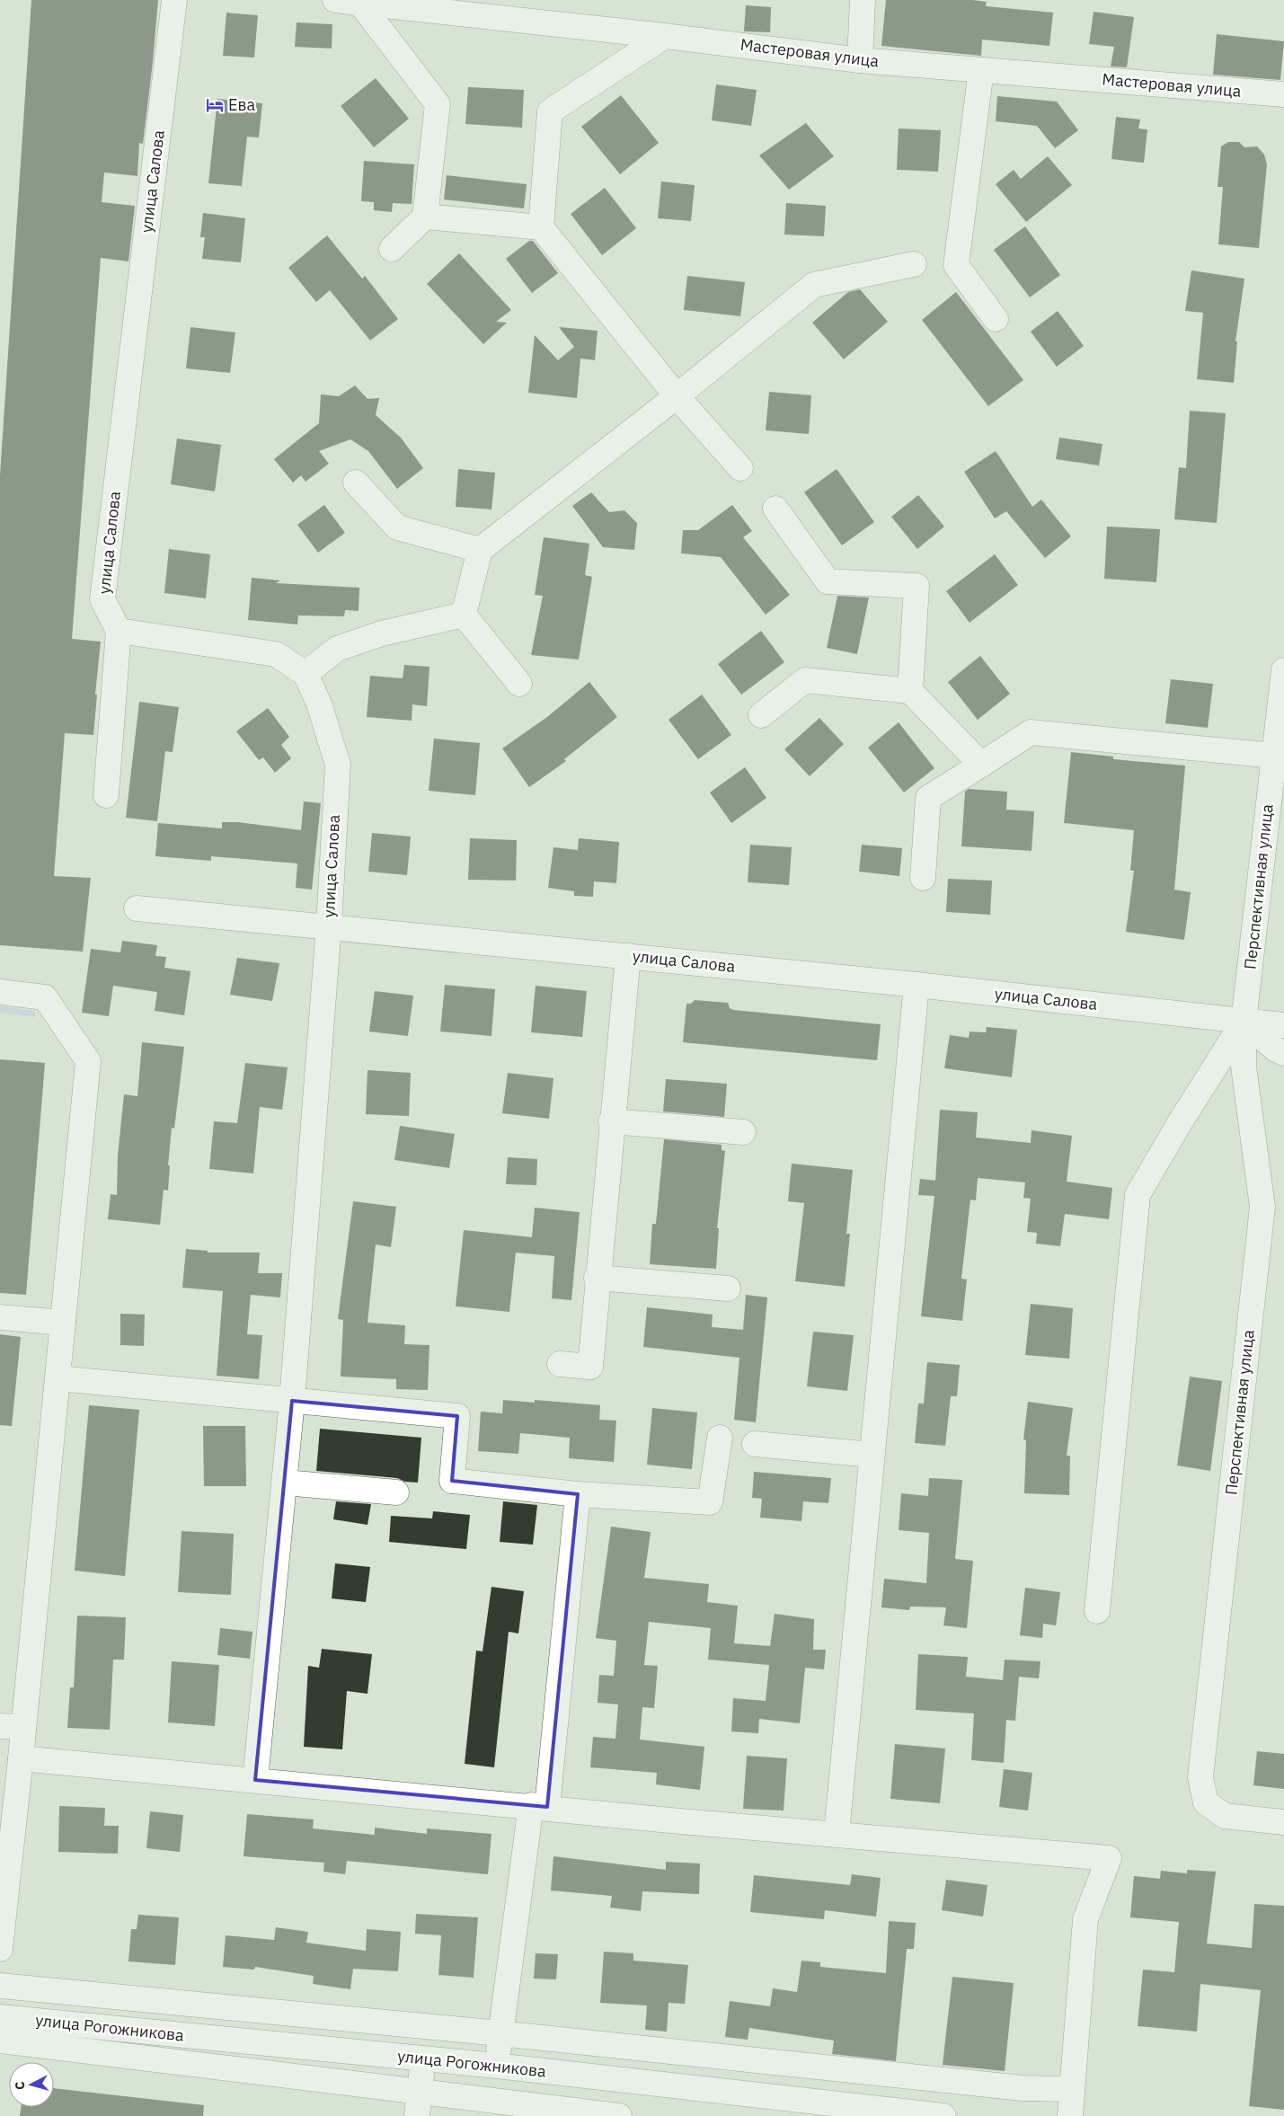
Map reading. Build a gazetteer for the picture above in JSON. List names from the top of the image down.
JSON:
{
  "streets": {
    "street": [
      "Мастеровая улица",
      "улица Салова",
      "Перспективная улица",
      "улица Рогожникова"
    ]
  },
  "crossings": [
    ["улица Салова", "Перспективная улица"]
  ],
  "places": {
    "hotel": ["Ева"]
  },
  "north": "left"
}
